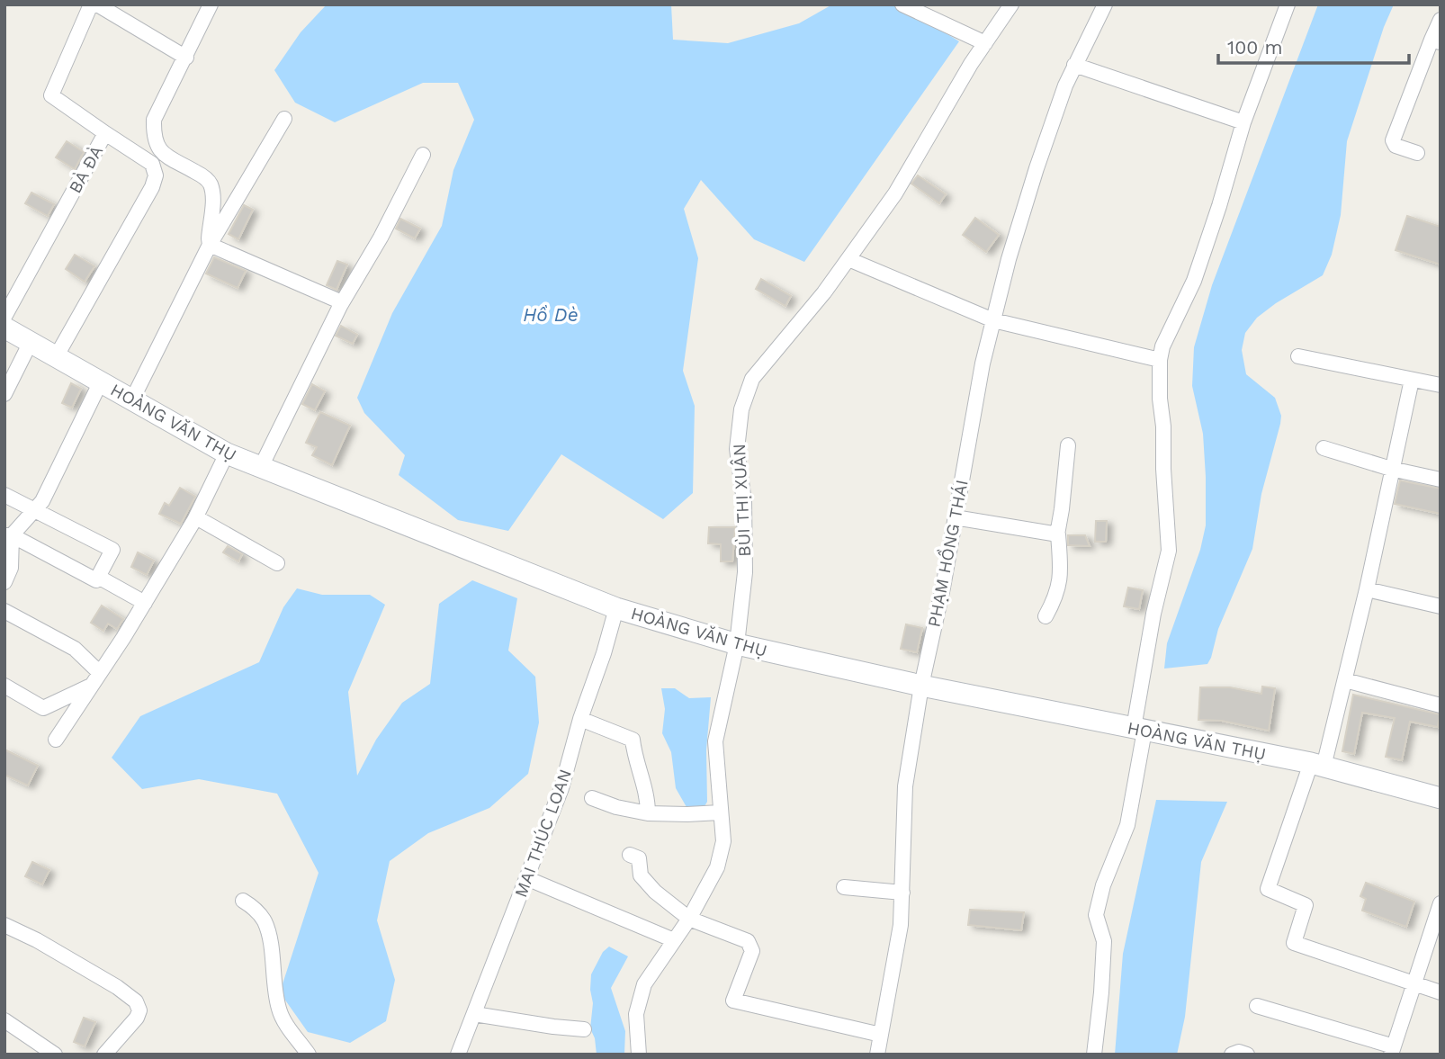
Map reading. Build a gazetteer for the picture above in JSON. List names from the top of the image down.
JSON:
{
  "streets": {
    "main road": ["HOÀNG VĂN THỤ"],
    "street": [
      "BÀ ĐÀ",
      "BÙI THỊ XUÂN",
      "PHẠM HỒNG THÁI",
      "MAI THÚC LOAN"
    ]
  },
  "crossings": [
    ["HOÀNG VĂN THỤ", "BÙI THỊ XUÂN"],
    ["HOÀNG VĂN THỤ", "PHẠM HỒNG THÁI"],
    ["HOÀNG VĂN THỤ", "MAI THÚC LOAN"]
  ],
  "water": ["Hồ Dè"],
  "scale_bar": "100 m"
}
